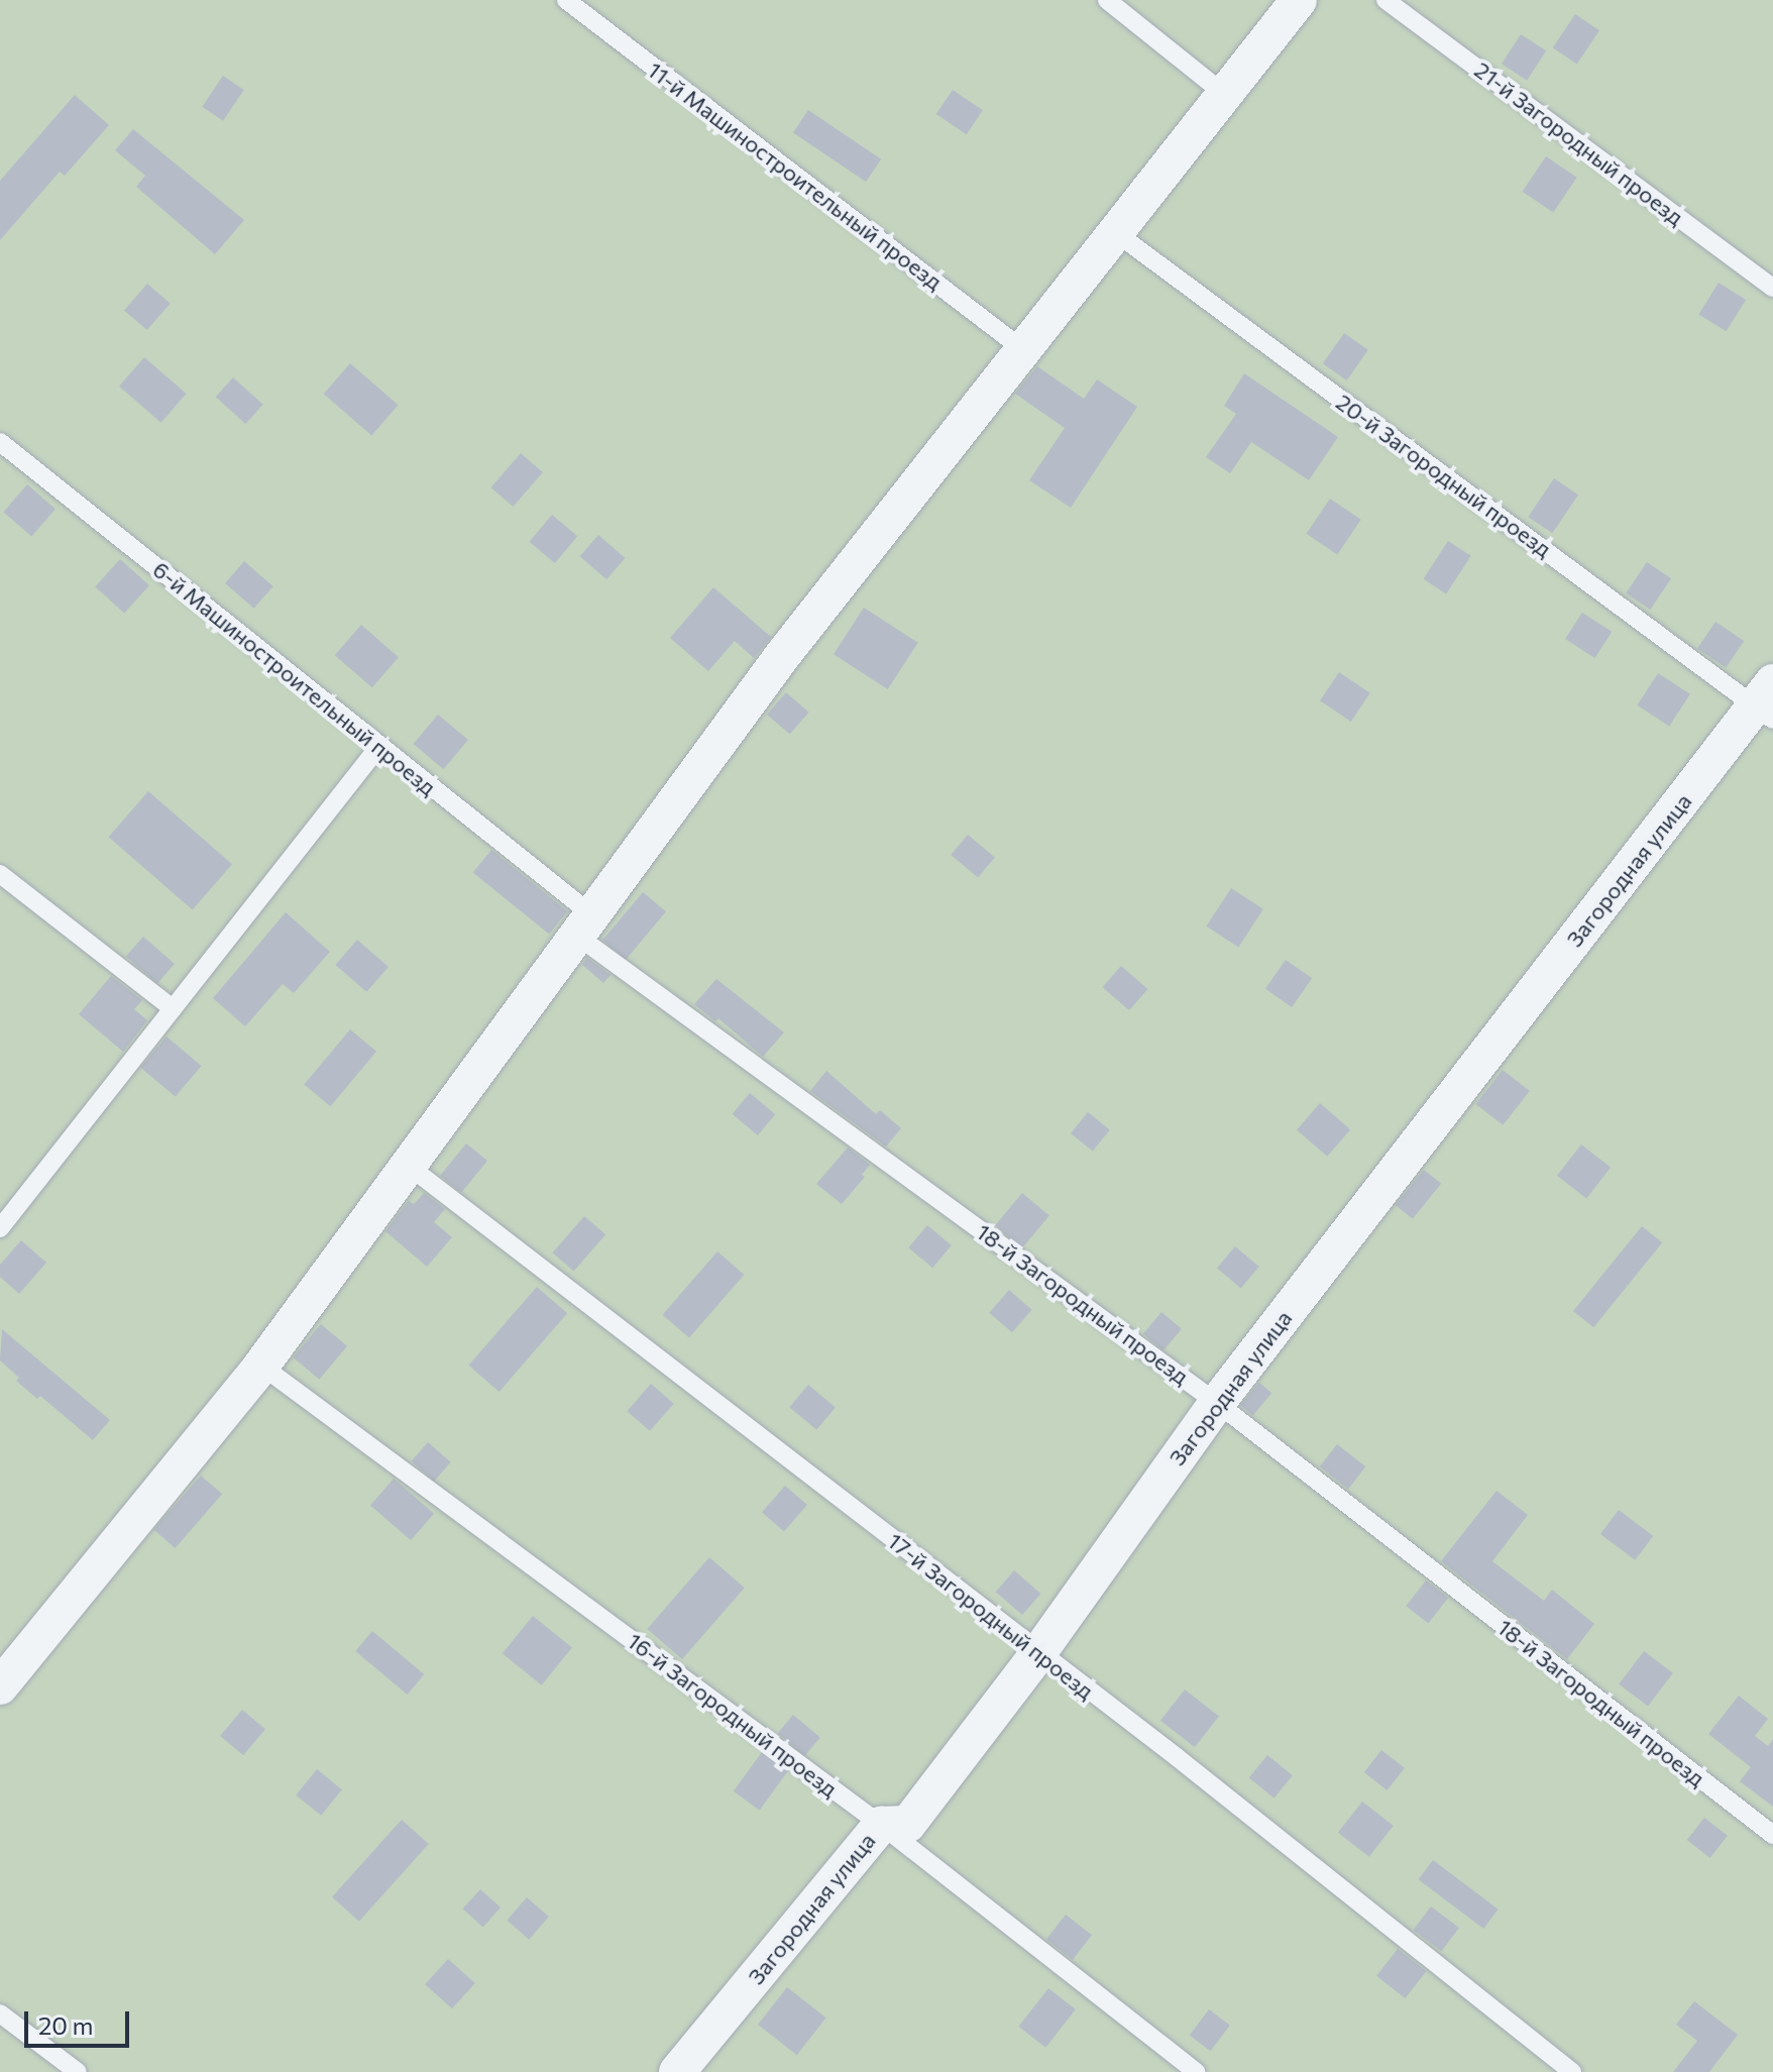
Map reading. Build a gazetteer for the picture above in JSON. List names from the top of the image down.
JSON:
{
  "streets": {
    "street": ["Загородная улица"],
    "lane": [
      "21-й Загородный проезд",
      "11-й Машиностроительный проезд",
      "20-й Загородный проезд",
      "6-й Машиностроительный проезд",
      "18-й Загородный проезд",
      "17-й Загородный проезд",
      "16-й Загородный проезд"
    ]
  },
  "crossings": [
    ["20-й Загородный проезд", "Загородная улица"],
    ["6-й Машиностроительный проезд", "18-й Загородный проезд"],
    ["Загородная улица", "18-й Загородный проезд"],
    ["Загородная улица", "17-й Загородный проезд"],
    ["Загородная улица", "16-й Загородный проезд"]
  ],
  "scale_bar": "20 m"
}
